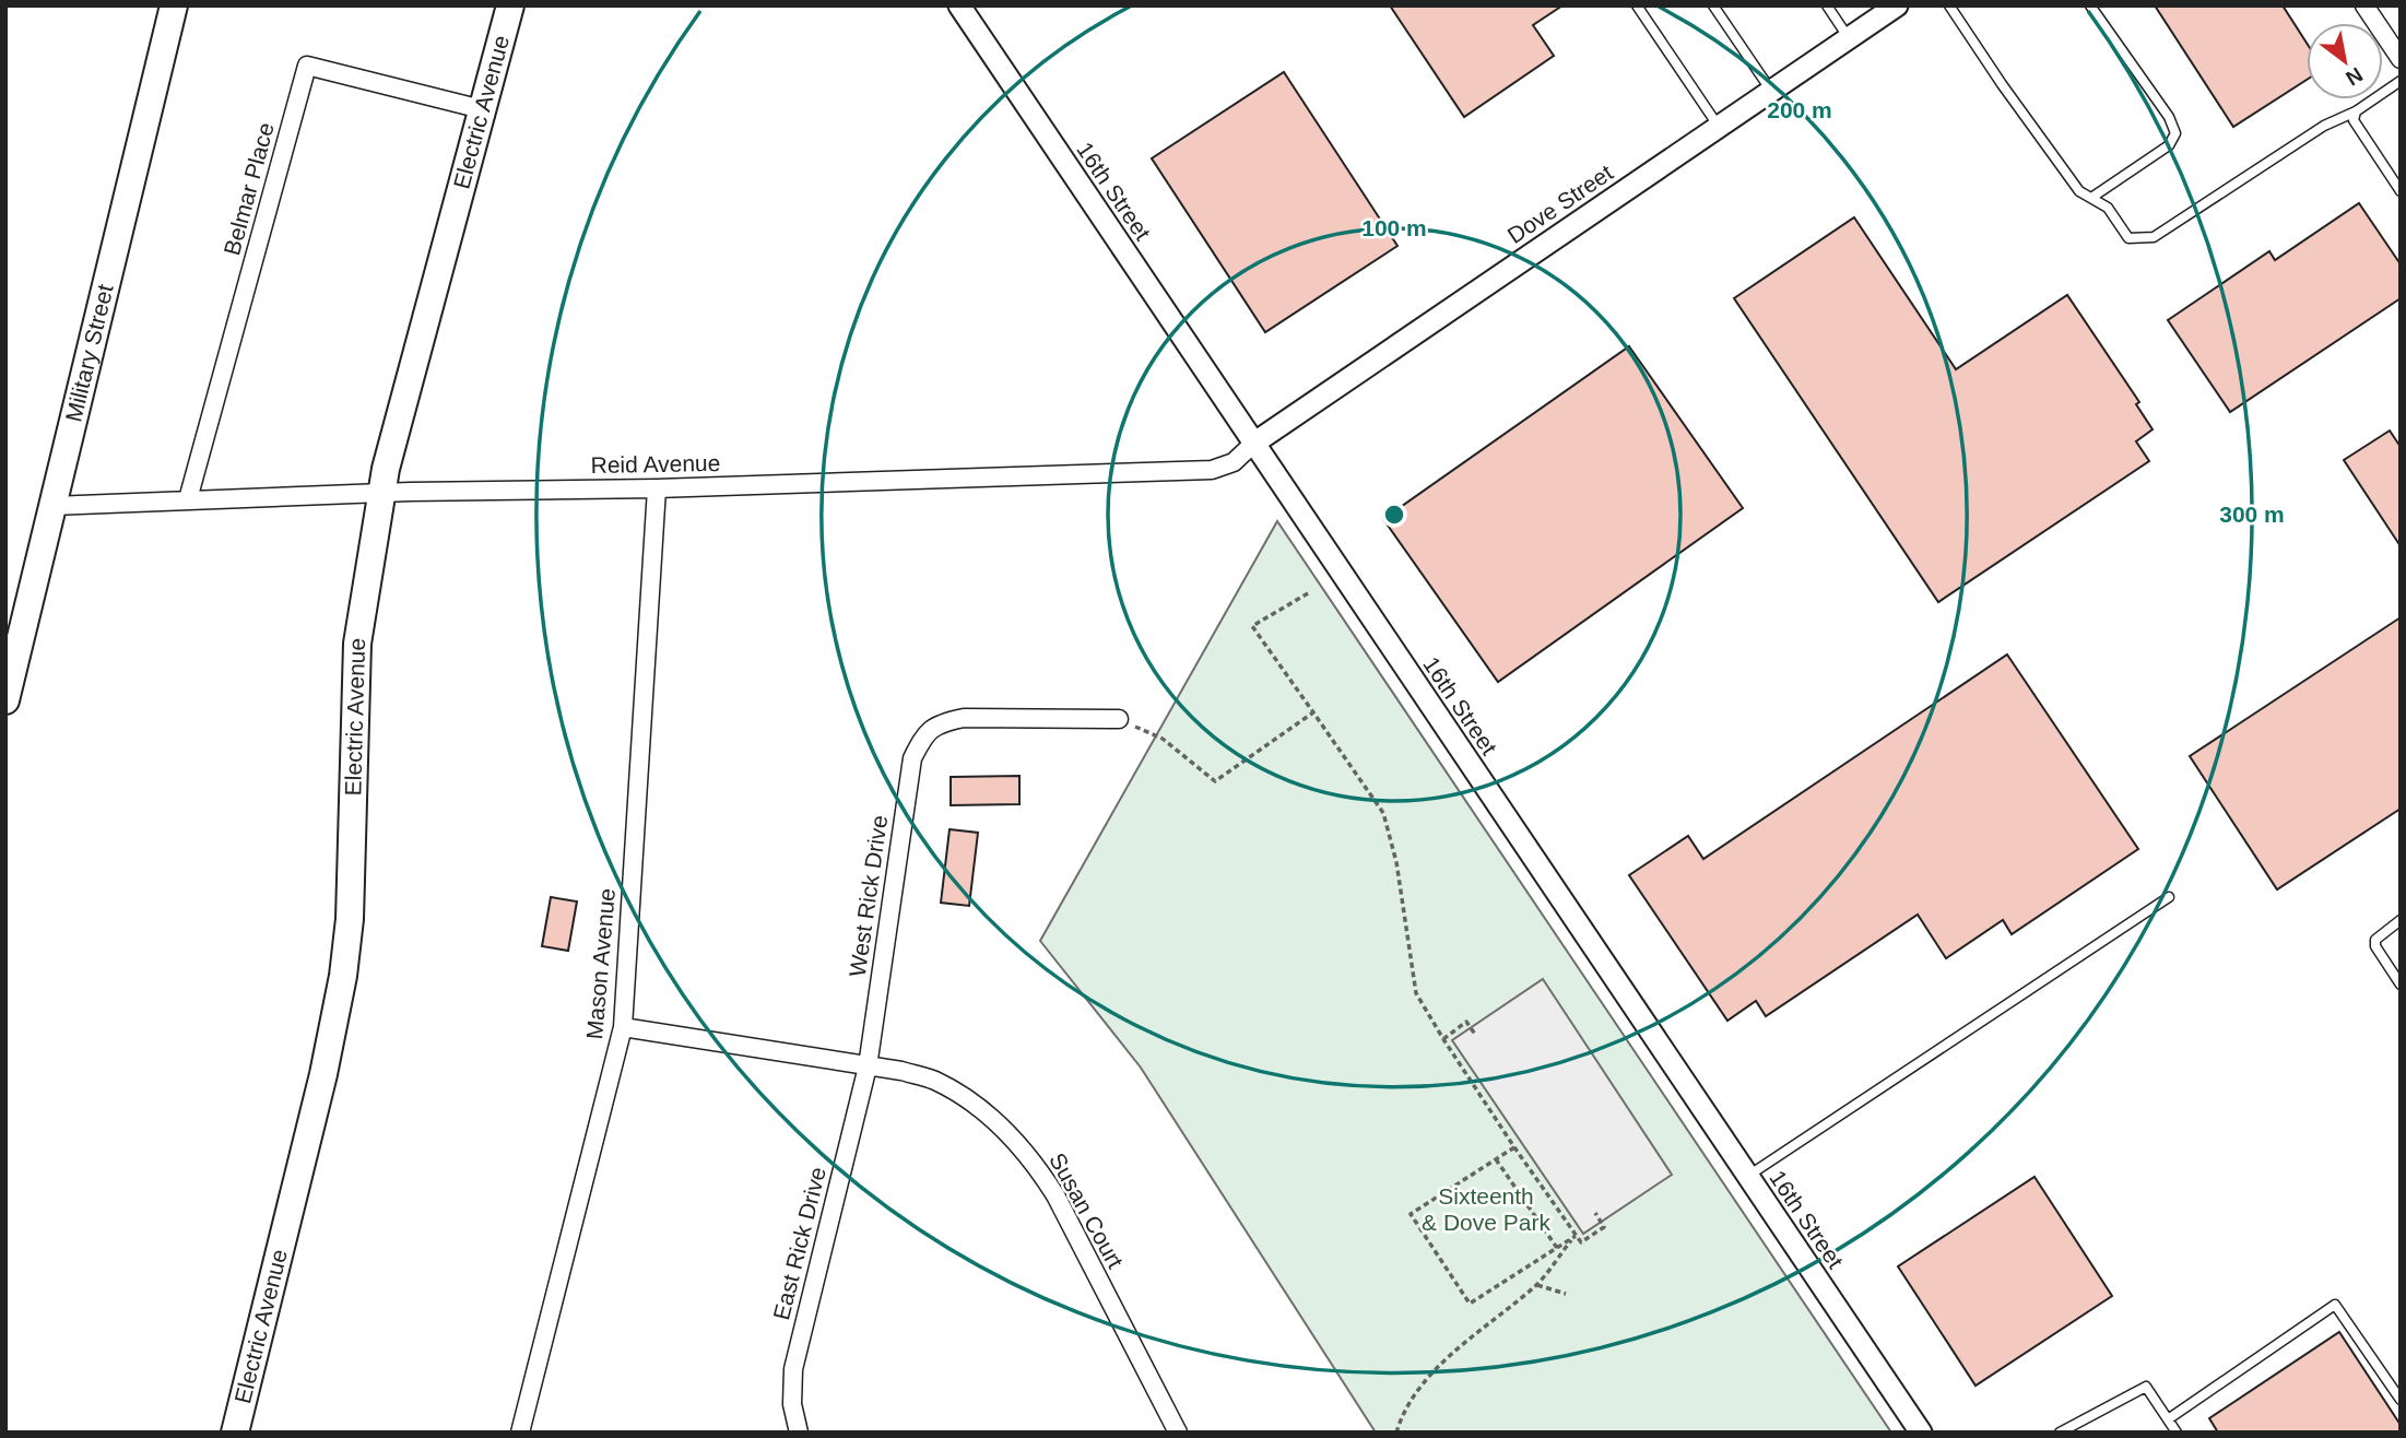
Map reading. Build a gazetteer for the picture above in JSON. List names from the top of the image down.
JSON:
{
  "streets": {
    "main road": ["Electric Avenue", "Military Street"],
    "street": [
      "Belmar Place",
      "16th Street",
      "Dove Street",
      "Reid Avenue",
      "West Rick Drive",
      "Mason Avenue",
      "Susan Court",
      "East Rick Drive"
    ]
  },
  "crossings": [
    ["Electric Avenue", "Belmar Place"],
    ["Electric Avenue", "Reid Avenue"],
    ["Belmar Place", "Reid Avenue"],
    ["16th Street", "Dove Street"],
    ["16th Street", "Reid Avenue"],
    ["Dove Street", "Reid Avenue"],
    ["Military Street", "Reid Avenue"],
    ["Reid Avenue", "Mason Avenue"],
    ["West Rick Drive", "Susan Court"],
    ["West Rick Drive", "East Rick Drive"],
    ["Mason Avenue", "Susan Court"],
    ["Susan Court", "East Rick Drive"]
  ],
  "parks": ["Sixteenth & Dove Park"],
  "north": "bottom right",
  "rings": ["200 m", "100 m", "300 m"]
}
